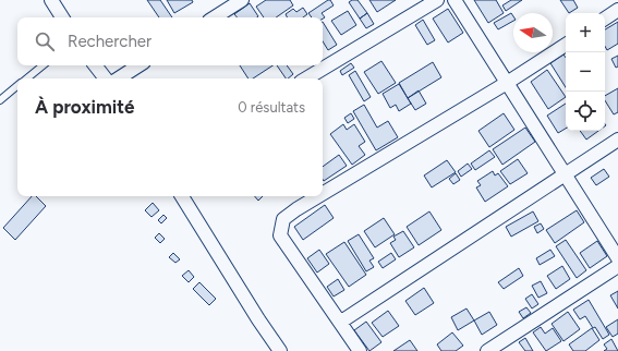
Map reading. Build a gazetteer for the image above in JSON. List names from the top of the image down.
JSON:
{
  "north": "left",
  "page": {
    "map_buttons": ["+", "−"],
    "search": "Rechercher",
    "heading": ["À proximité", "0 résultats"]
  }
}
